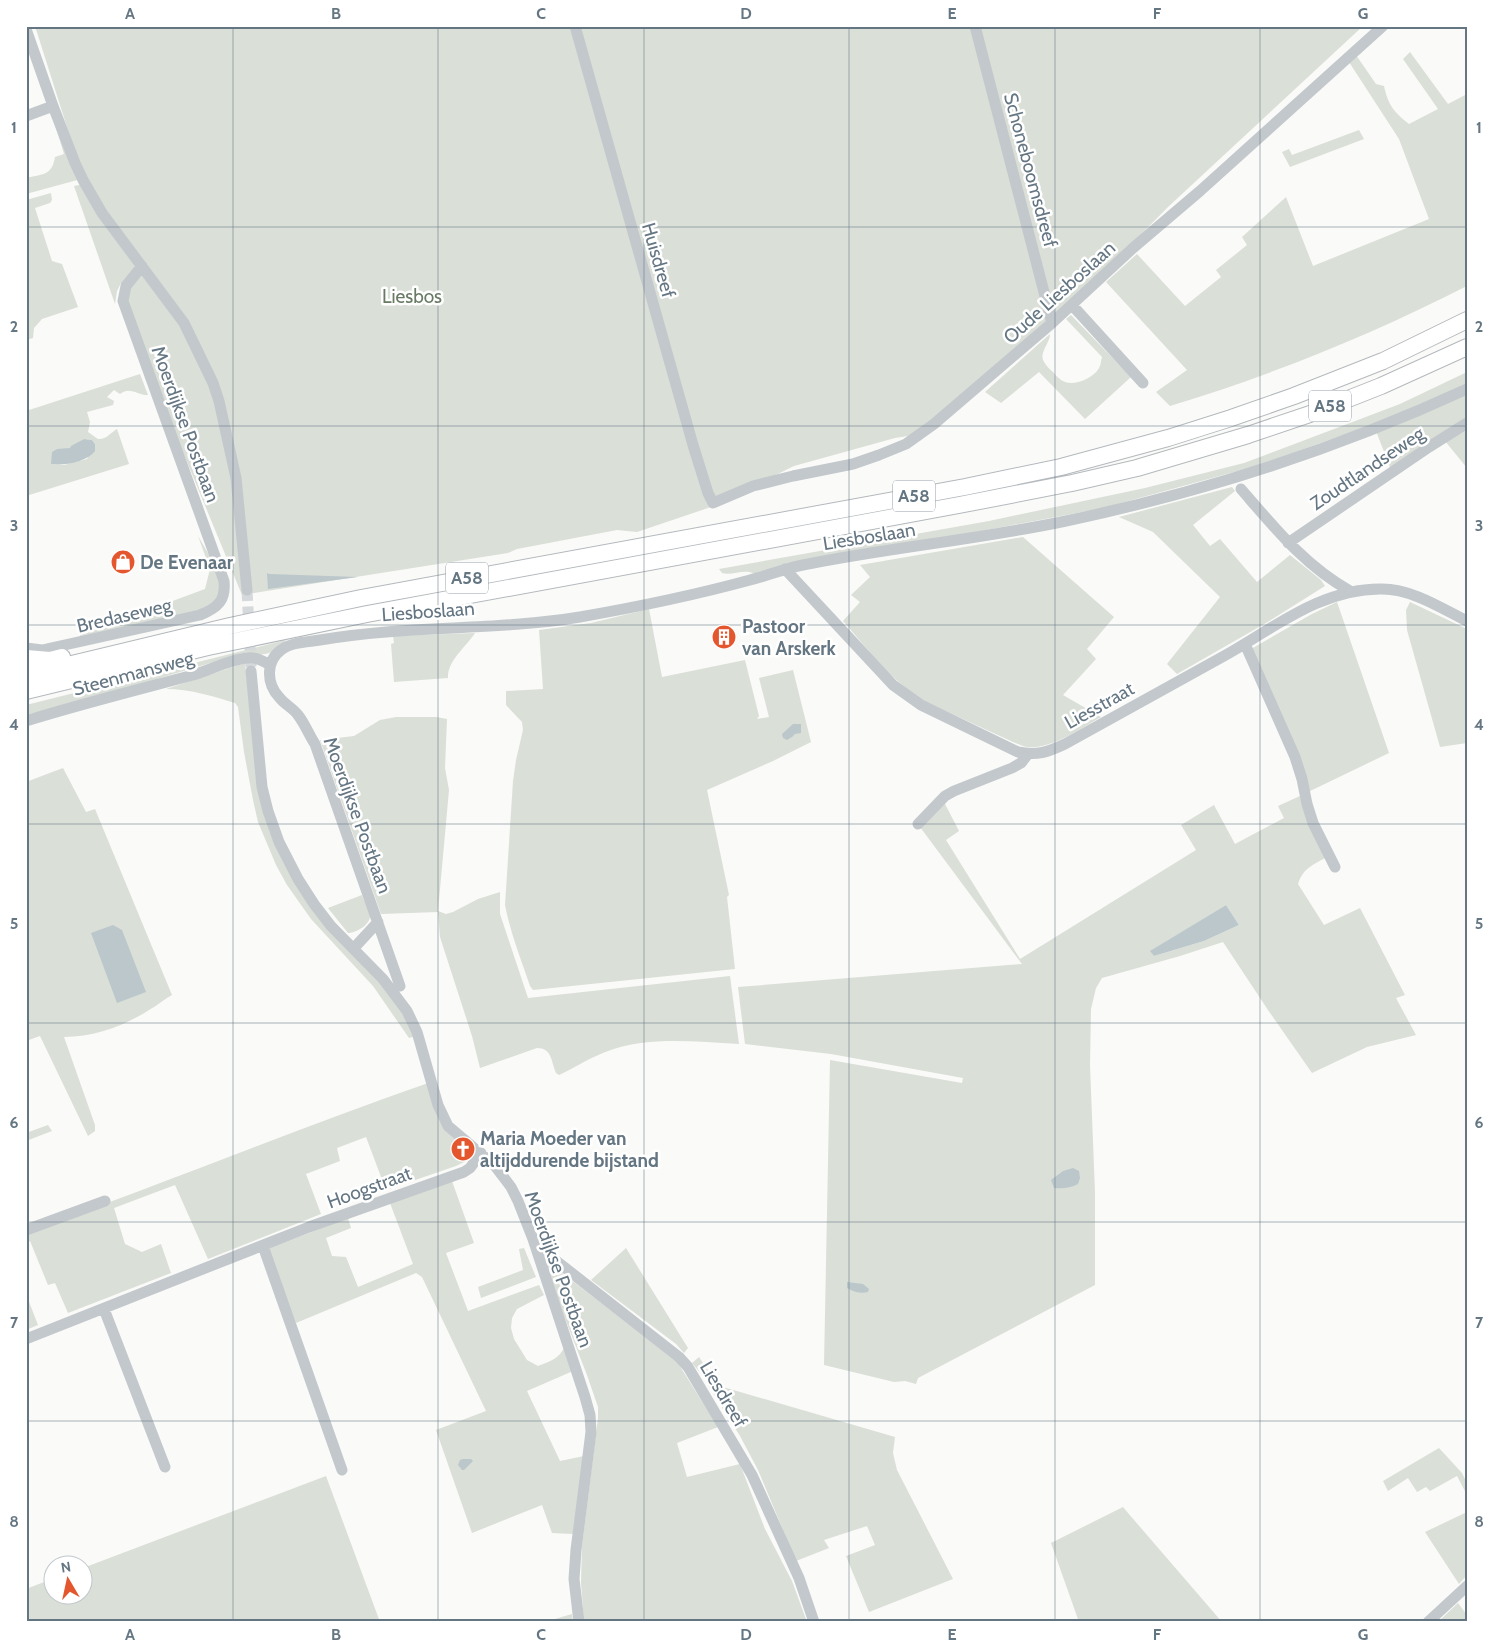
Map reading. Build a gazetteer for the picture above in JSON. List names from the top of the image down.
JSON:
{
  "streets": {
    "highway": ["A58"],
    "street": [
      "Schoneboomsdreef",
      "Huisdreef",
      "Oude Liesboslaan",
      "Moerdijkse Postbaan",
      "Zoudtlandseweg",
      "Liesboslaan",
      "Bredaseweg",
      "Steenmansweg",
      "Liesstraat",
      "Hoogstraat",
      "Liesdreef"
    ]
  },
  "crossings": [
    ["Schoneboomsdreef", "Oude Liesboslaan"],
    ["Huisdreef", "Oude Liesboslaan"],
    ["Moerdijkse Postbaan", "Liesboslaan"],
    ["Moerdijkse Postbaan", "Bredaseweg"],
    ["Moerdijkse Postbaan", "Steenmansweg"],
    ["Moerdijkse Postbaan", "Hoogstraat"],
    ["Moerdijkse Postbaan", "Liesdreef"],
    ["Liesboslaan", "Steenmansweg"]
  ],
  "parks": ["Liesbos"],
  "places": {
    "shop": ["De Evenaar"],
    "building": ["Pastoor van Arskerk"],
    "church": ["Maria Moeder van altijddurende bijstand"]
  },
  "north": "top",
  "grid": {
    "columns": [
      "A",
      "B",
      "C",
      "D",
      "E",
      "F",
      "G"
    ],
    "rows": [
      "1",
      "2",
      "3",
      "4",
      "5",
      "6",
      "7",
      "8"
    ]
  }
}
